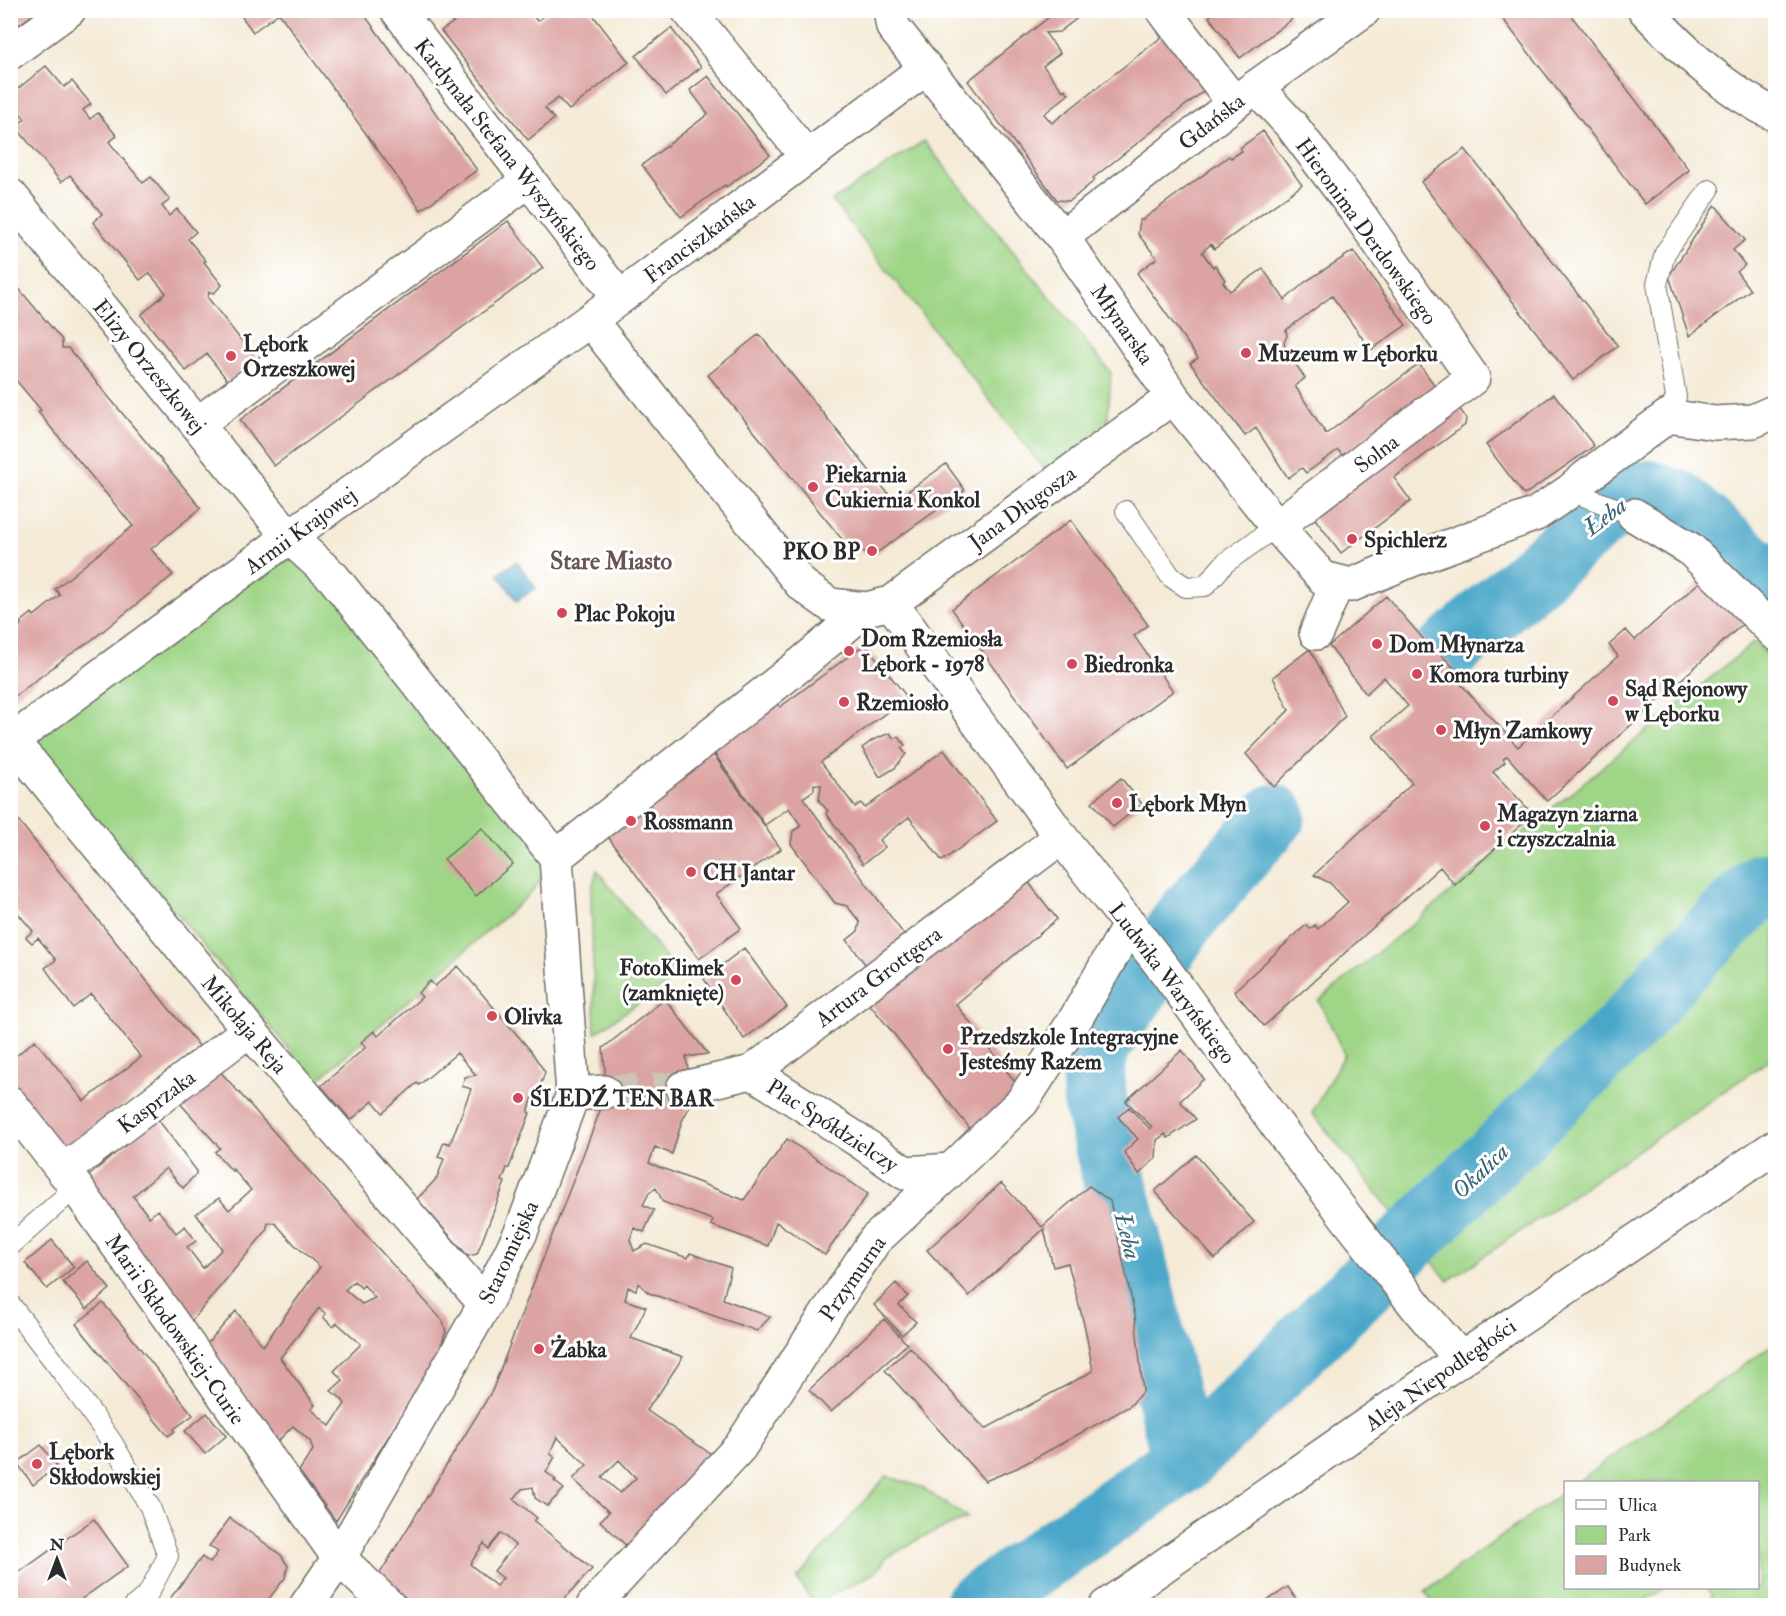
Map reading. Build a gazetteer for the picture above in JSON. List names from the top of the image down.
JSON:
{
  "streets": {
    "street": [
      "Gdańska",
      "Kardynała Stefana Wyszyńskiego",
      "Hieronima Derdowskiego",
      "Franciszkańska",
      "Młynarska",
      "Elizy Orzeszkowej",
      "Solna",
      "Jana Długosza",
      "Armii Krajowej",
      "Artura Grottgera",
      "Ludwika Waryńskiego",
      "Mikołaja Reja",
      "Kasprzaka",
      "Plac Spółdzielczy",
      "Staromiejska",
      "Przymurna",
      "Marii Skłodowskiej-Curie",
      "Aleja Niepodległości"
    ]
  },
  "crossings": [
    ["Gdańska", "Hieronima Derdowskiego"],
    ["Gdańska", "Młynarska"],
    ["Kardynała Stefana Wyszyńskiego", "Franciszkańska"],
    ["Hieronima Derdowskiego", "Solna"],
    ["Franciszkańska", "Młynarska"],
    ["Franciszkańska", "Armii Krajowej"],
    ["Młynarska", "Solna"],
    ["Młynarska", "Jana Długosza"],
    ["Elizy Orzeszkowej", "Jana Długosza"],
    ["Elizy Orzeszkowej", "Armii Krajowej"],
    ["Elizy Orzeszkowej", "Staromiejska"],
    ["Jana Długosza", "Ludwika Waryńskiego"],
    ["Jana Długosza", "Staromiejska"],
    ["Armii Krajowej", "Mikołaja Reja"],
    ["Artura Grottgera", "Ludwika Waryńskiego"],
    ["Artura Grottgera", "Plac Spółdzielczy"],
    ["Ludwika Waryńskiego", "Przymurna"],
    ["Ludwika Waryńskiego", "Aleja Niepodległości"],
    ["Mikołaja Reja", "Kasprzaka"],
    ["Mikołaja Reja", "Staromiejska"],
    ["Kasprzaka", "Marii Skłodowskiej-Curie"],
    ["Plac Spółdzielczy", "Przymurna"],
    ["Staromiejska", "Marii Skłodowskiej-Curie"]
  ],
  "districts": ["Stare Miasto"],
  "water": ["Łeba", "Okalica"],
  "places": [
    "Muzeum w Lęborku",
    "Lębork Orzeszkowej",
    "Piekarnia Cukiernia Konkol",
    "Spichlerz",
    "PKO BP",
    "Plac Pokoju",
    "Dom Młynarza",
    "Dom Rzemiosła Lębork - 1978",
    "Biedronka",
    "Komora turbiny",
    "Sąd Rejonowy w Lęborku",
    "Rzemiosło",
    "Młyn Zamkowy",
    "Lębork Młyn",
    "Rossmann",
    "Magazyn ziarna i czyszczalnia",
    "CH Jantar",
    "FotoKlimek (zamknięte)",
    "Olivka",
    "Przedszkole Integracyjne Jesteśmy Razem",
    "ŚLEDŹ TEN BAR",
    "Żabka",
    "Lębork Skłodowskiej"
  ],
  "legend": ["Ulica", "Park", "Budynek"],
  "north": "top"
}
